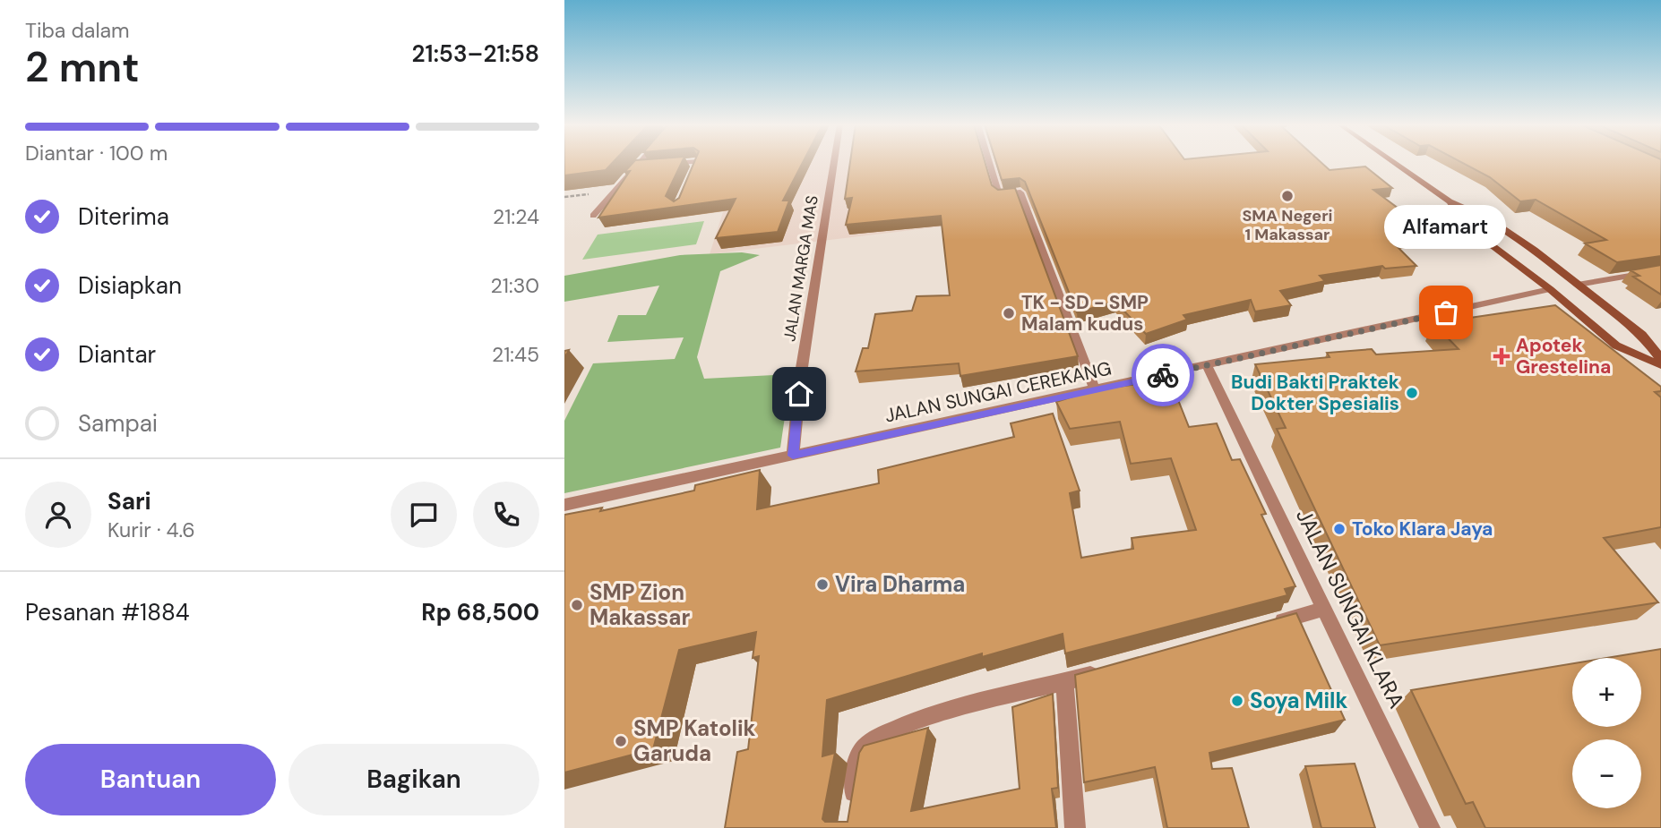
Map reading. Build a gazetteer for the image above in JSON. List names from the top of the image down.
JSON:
{
  "streets": {
    "street": ["JALAN MARGA MAS", "JALAN SUNGAI CEREKANG", "JALAN SUNGAI KLARA"]
  },
  "crossings": [
    ["JALAN MARGA MAS", "JALAN SUNGAI CEREKANG"],
    ["JALAN SUNGAI CEREKANG", "JALAN SUNGAI KLARA"]
  ],
  "places": {
    "other": [
      "SMA Negeri 1 Makassar",
      "Alfamart",
      "TK - SD - SMP Malam kudus",
      "Budi Bakti Praktek Dokter Spesialis",
      "Toko Klara Jaya",
      "Vira Dharma",
      "SMP Zion Makassar",
      "Soya Milk",
      "SMP Katolik Garuda"
    ],
    "health": ["Apotek Grestelina"]
  },
  "page": {
    "heading": ["2 mnt", "Tiba dalam", "21:53–21:58"],
    "panel": [
      "Sari",
      "Kurir · 4.6",
      "Pesanan #1884",
      "Rp 68,500"
    ],
    "bar": "Diantar · 100 m",
    "list": [
      ["Diterima", "21:24"],
      ["Disiapkan", "21:30"],
      ["Diantar", "21:45"],
      "Sampai"
    ],
    "bubble": "Alfamart",
    "map_buttons": ["+", "−"],
    "buttons": ["Bantuan", "Bagikan"]
  }
}
